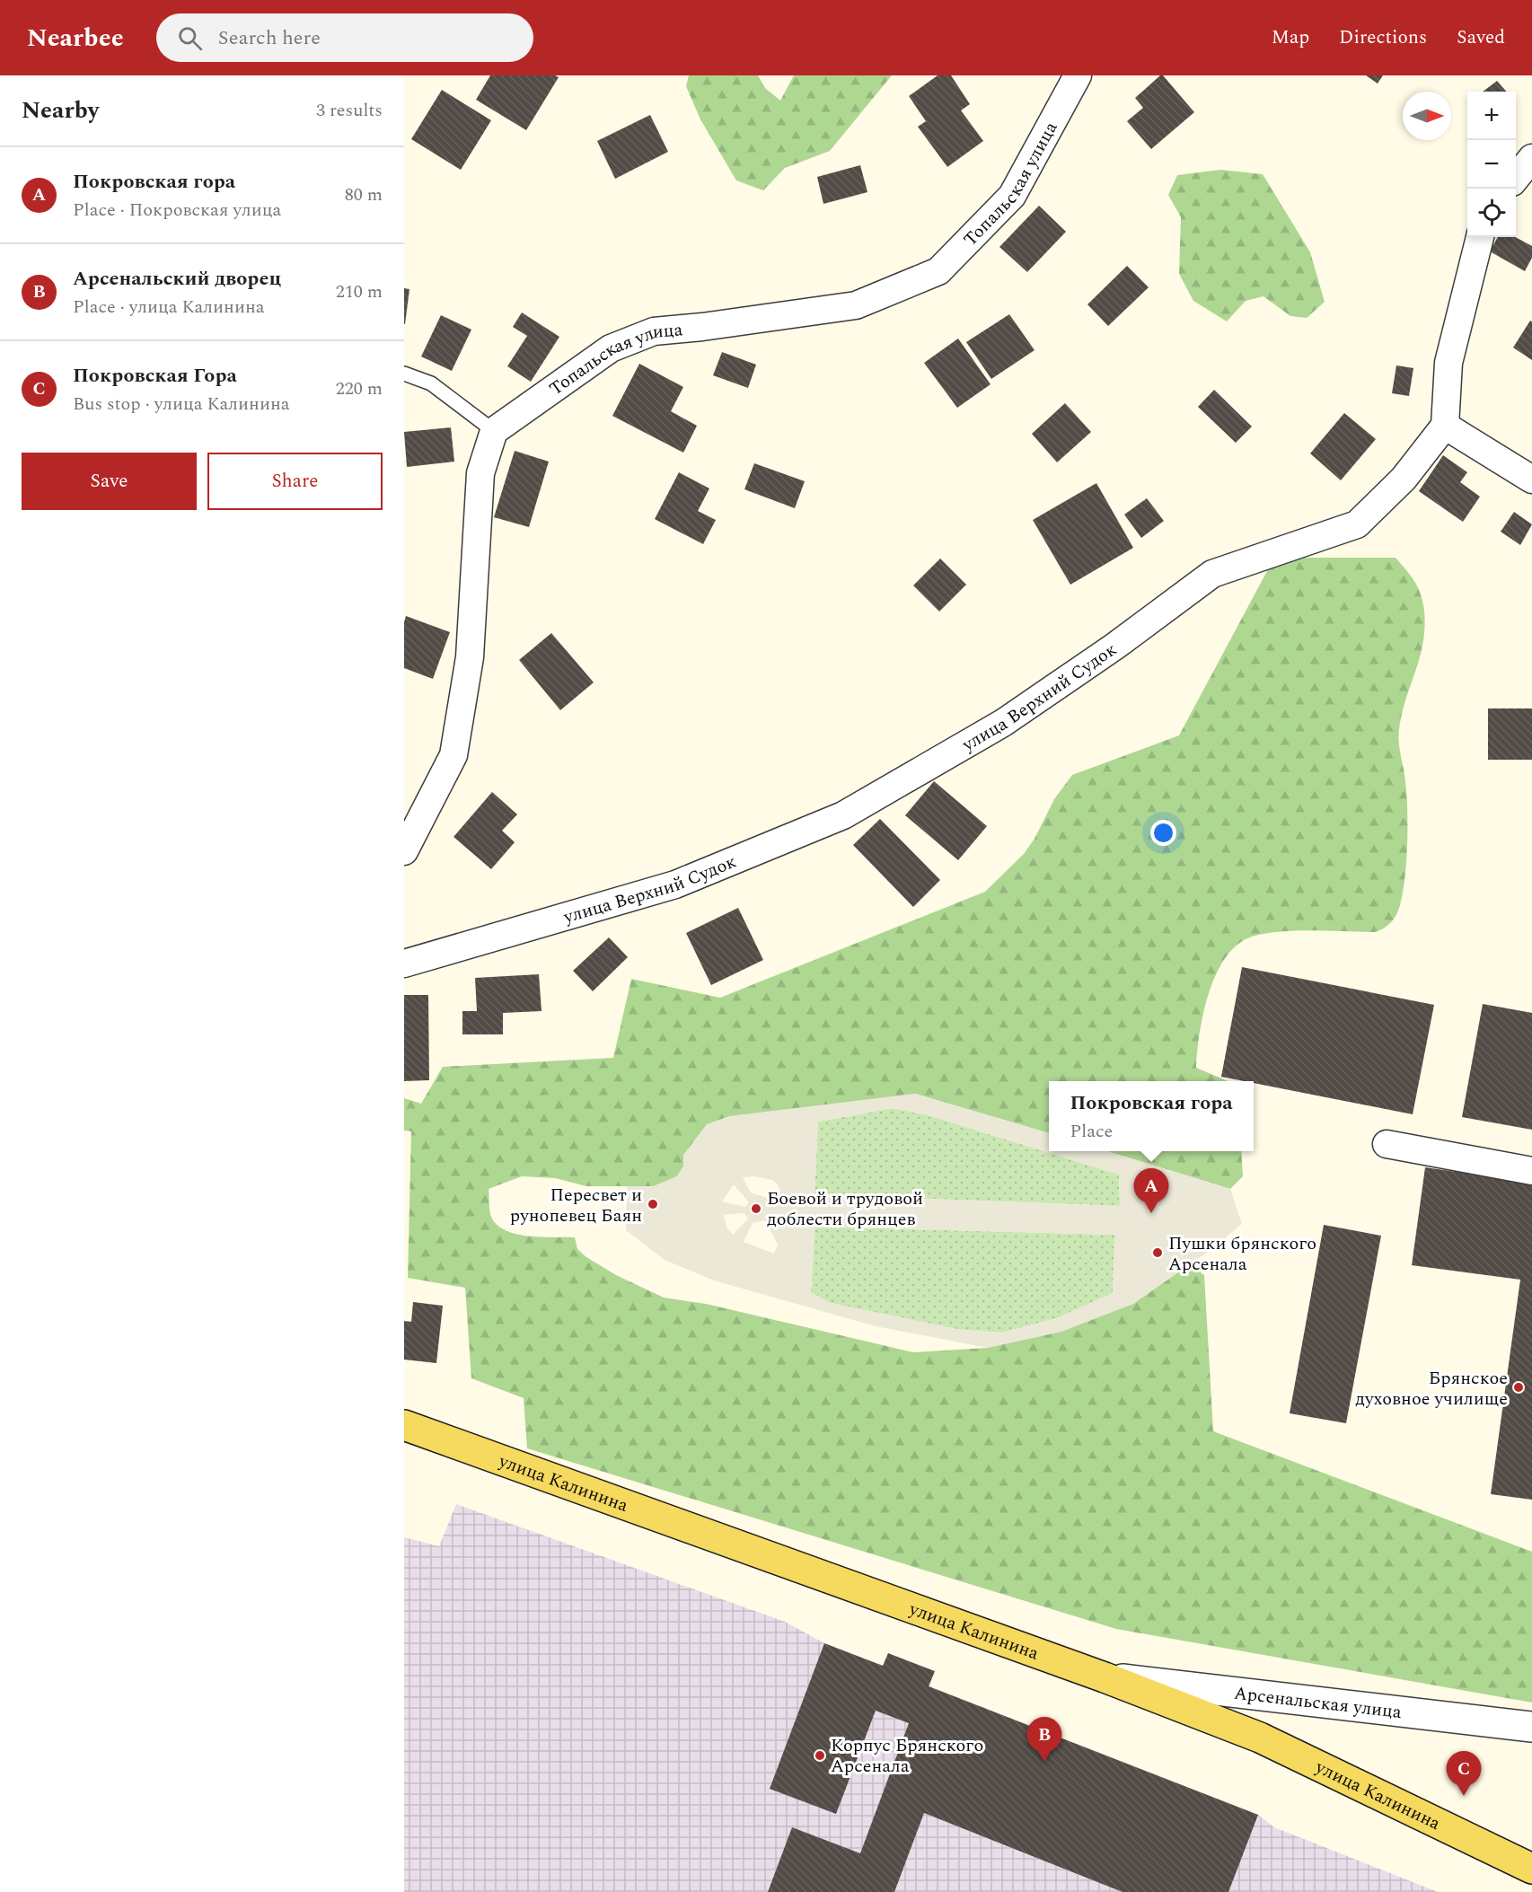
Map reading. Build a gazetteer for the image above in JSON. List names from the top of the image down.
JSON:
{
  "streets": {
    "main road": ["улица Калинина"],
    "street": ["Топальская улица", "улица Верхний Судок", "Арсенальская улица"]
  },
  "crossings": [
    ["улица Калинина", "Арсенальская улица"]
  ],
  "places": [
    "Пересвет и рунопевец Баян",
    "Боевой и трудовой доблести брянцев",
    "Пушки брянского Арсенала",
    "Брянское духовное училище",
    "Корпус Брянского Арсенала"
  ],
  "north": "right",
  "page": {
    "header": "Nearbee",
    "search": "Search here",
    "nav": ["Map", "Directions", "Saved"],
    "heading": ["Nearby", "3 results"],
    "map_buttons": ["+", "−"],
    "list": [
      {
        "mark": "A",
        "name": "Покровская гора",
        "note": "Place · Покровская улица",
        "value": "80 m"
      },
      {
        "mark": "B",
        "name": "Арсенальский дворец",
        "note": "Place · улица Калинина",
        "value": "210 m"
      },
      {
        "mark": "C",
        "name": "Покровская Гора",
        "note": "Bus stop · улица Калинина",
        "value": "220 m"
      }
    ],
    "buttons": ["Save", "Share"],
    "popup": ["Покровская гора", "Place"],
    "pins": ["A", "B", "C"]
  }
}
